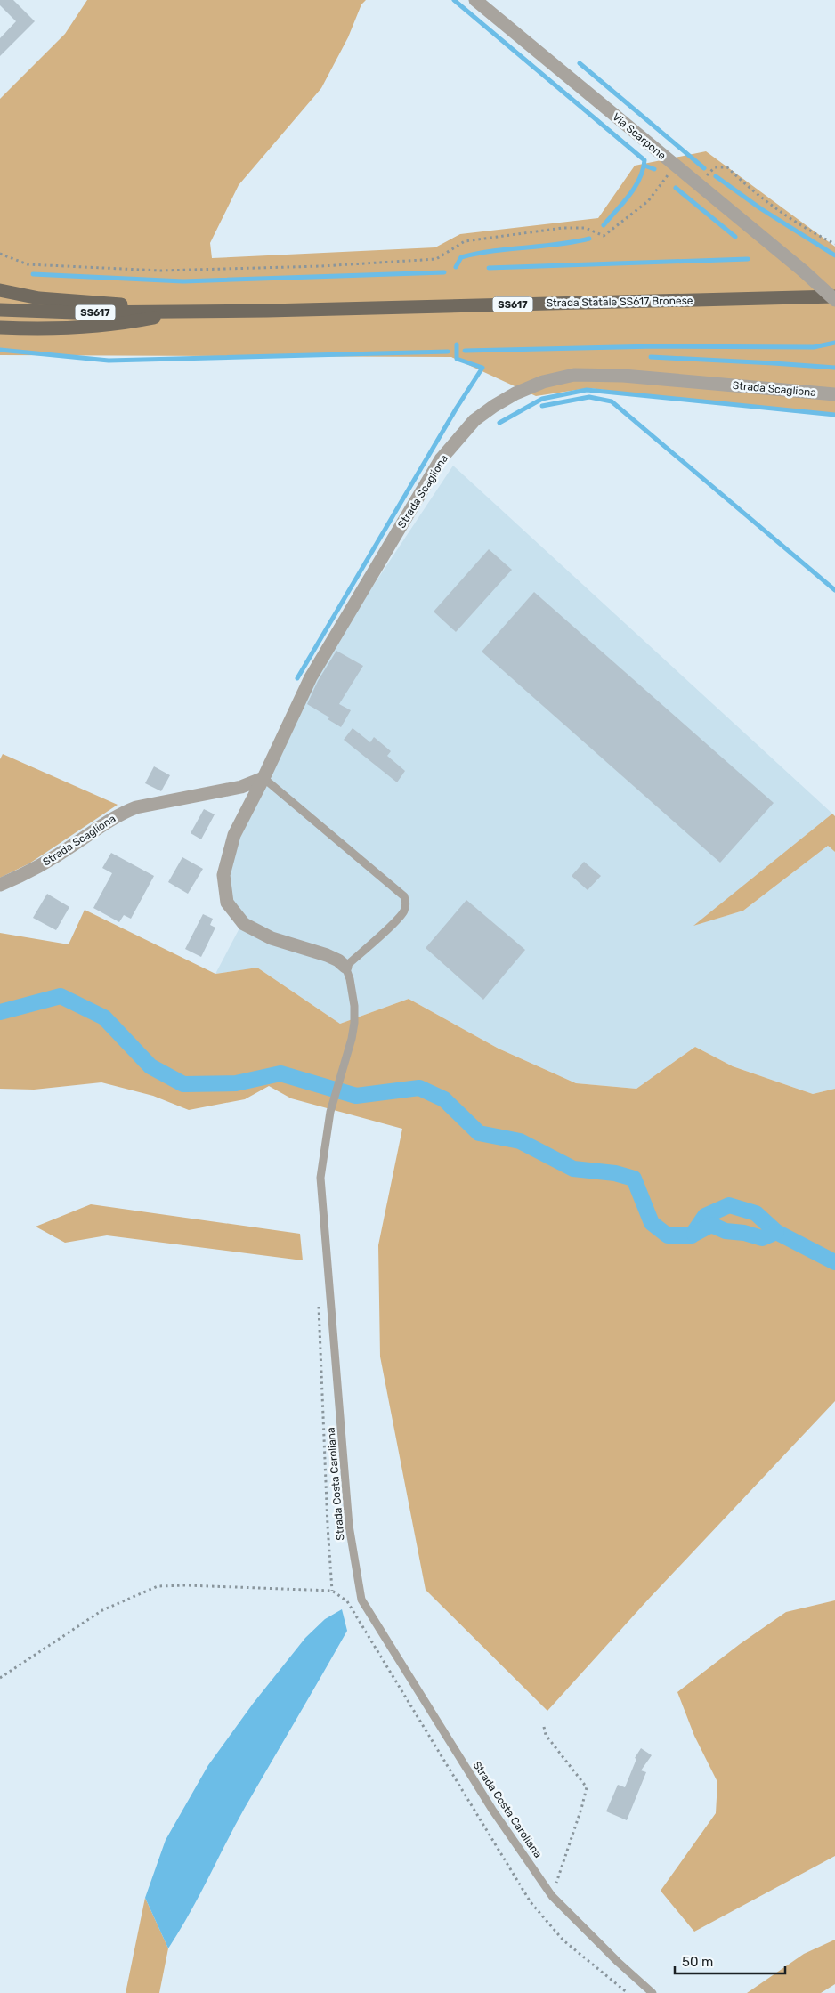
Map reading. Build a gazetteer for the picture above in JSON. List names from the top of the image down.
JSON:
{
  "streets": {
    "main road": ["Strada Statale SS617 Bronese", "SS617"],
    "street": ["Via Scarpone", "Strada Scagliona"],
    "lane": ["Strada Costa Caroliana"]
  },
  "crossings": [
    ["Strada Statale SS617 Bronese", "SS617"],
    ["Strada Scagliona", "Strada Costa Caroliana"]
  ],
  "scale_bar": "50 m"
}
